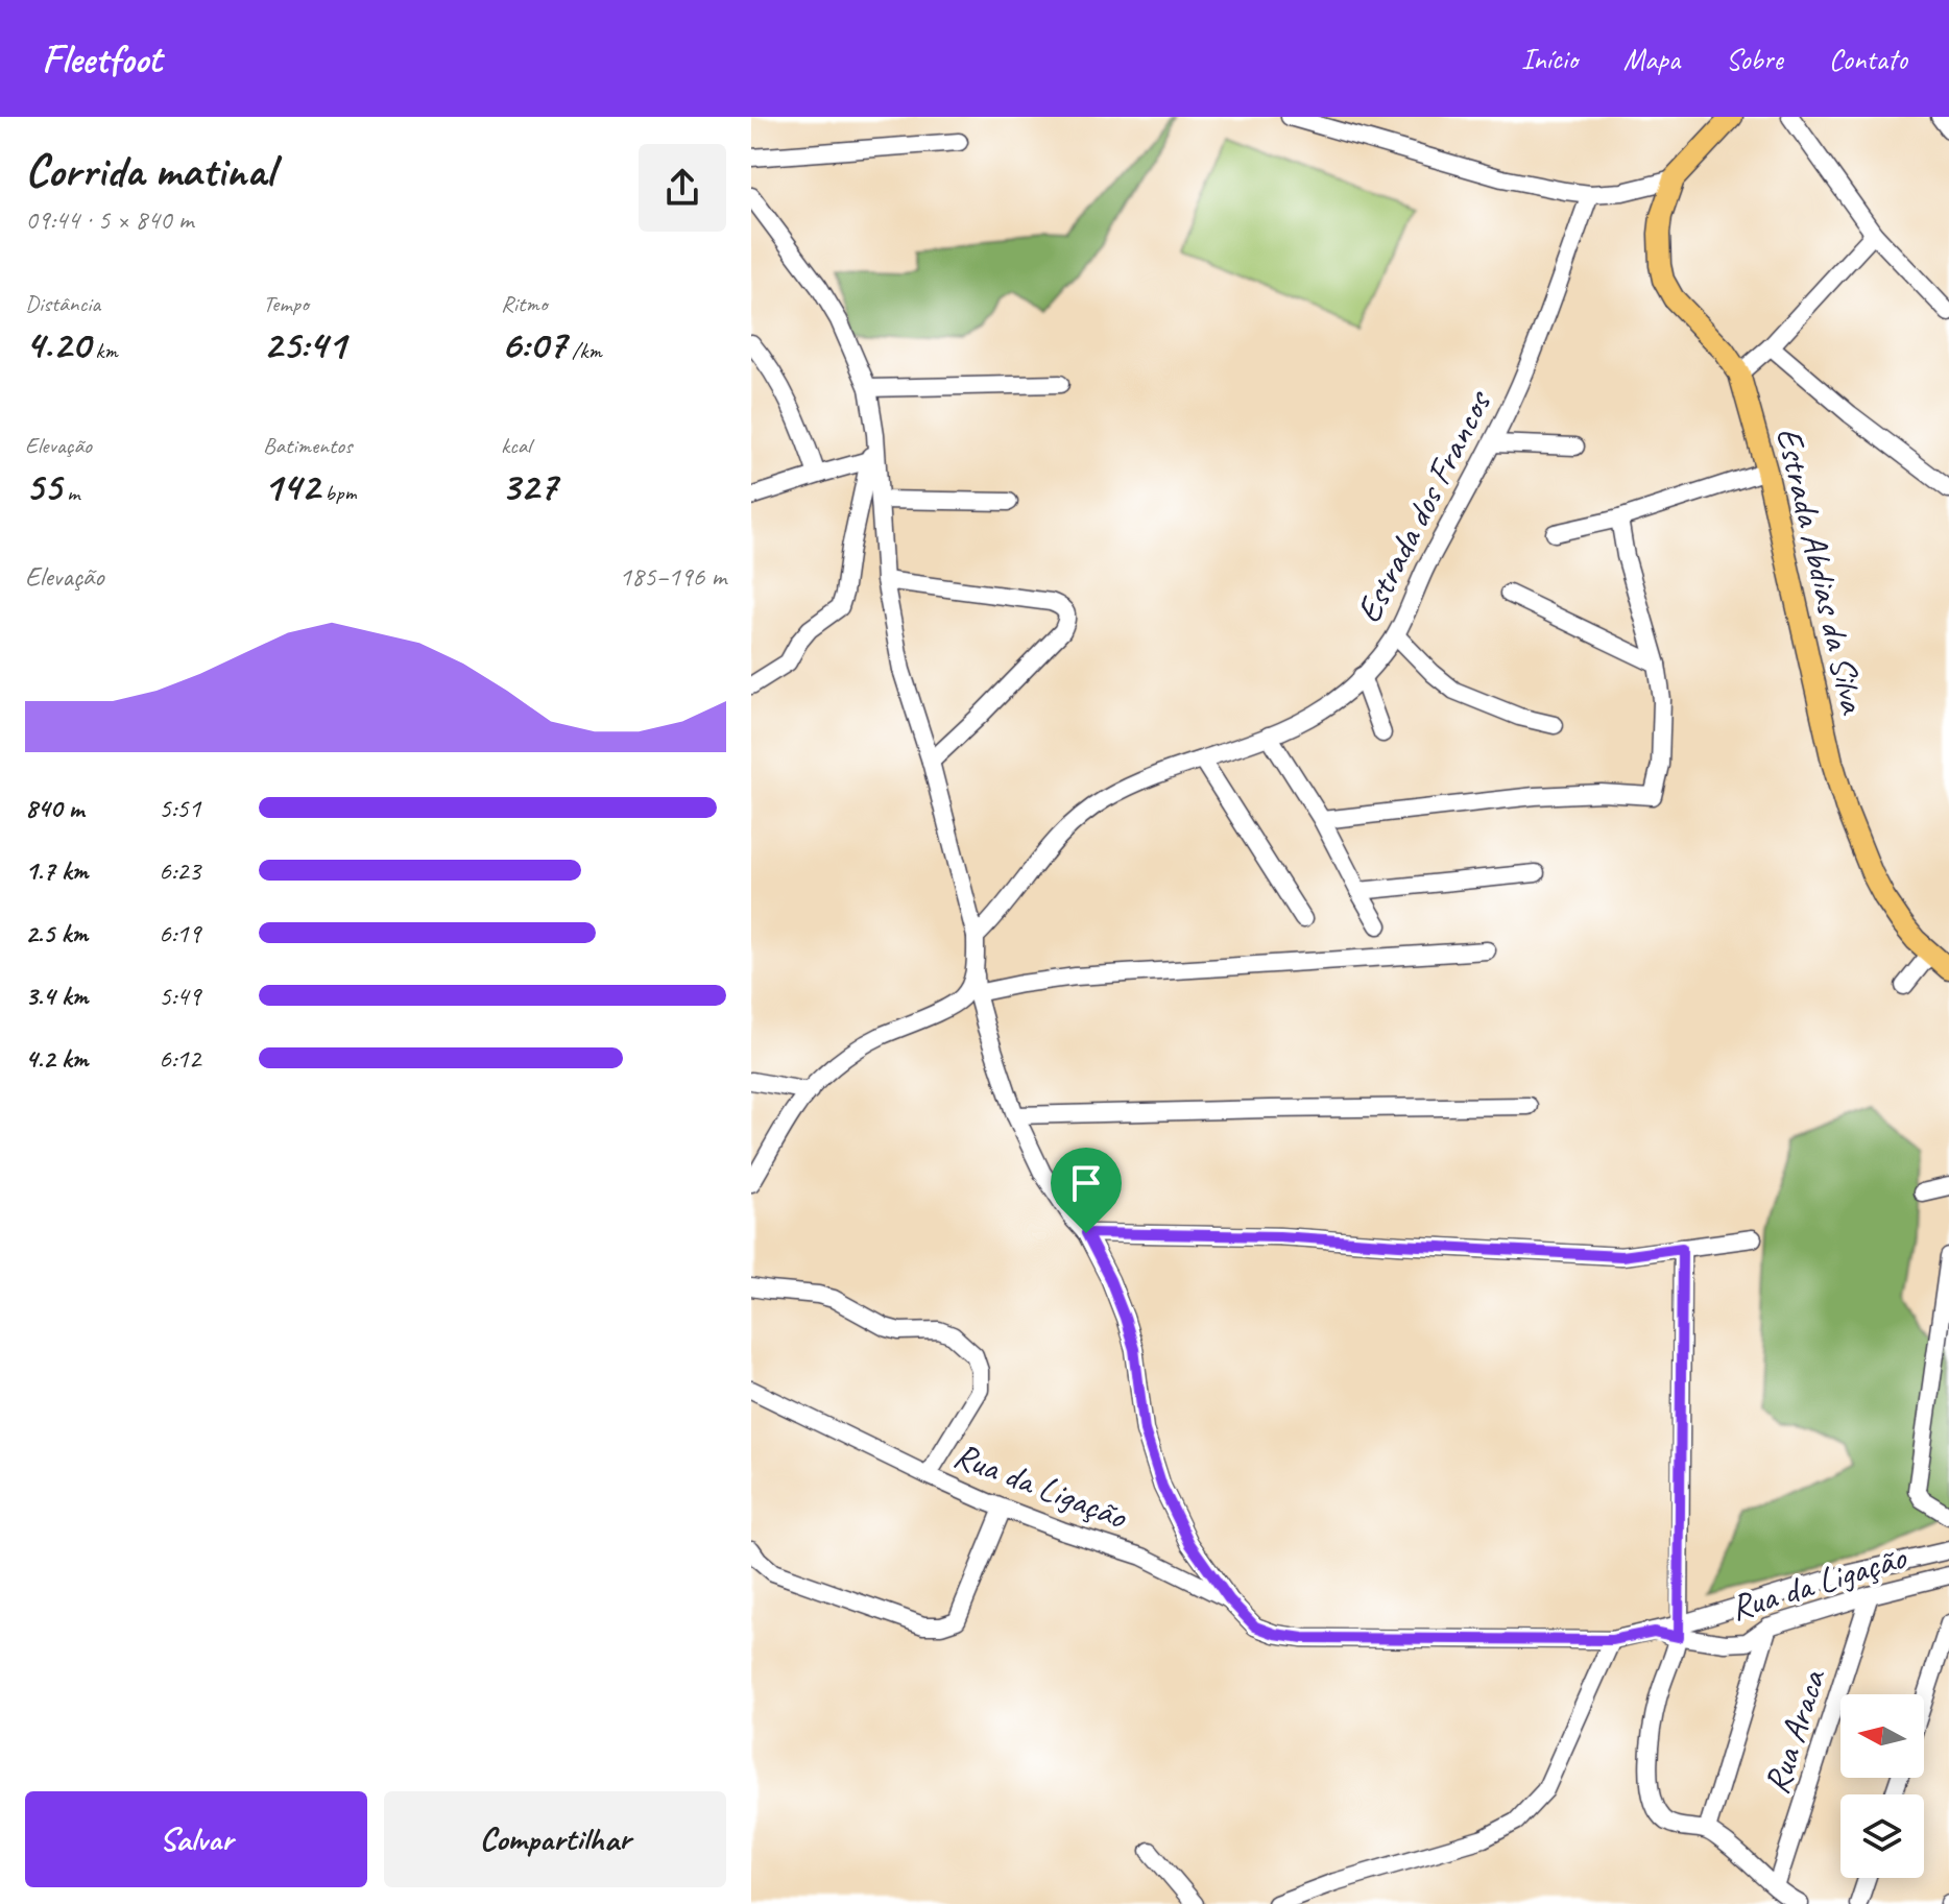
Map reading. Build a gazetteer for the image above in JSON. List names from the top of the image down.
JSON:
{
  "streets": {
    "main road": ["Estrada Abdias da Silva"],
    "street": ["Estrada dos Francos", "Rua da Ligação", "Rua Araca"]
  },
  "crossings": [
    ["Rua da Ligação", "Rua Araca"]
  ],
  "north": "left",
  "page": {
    "header": "Fleetfoot",
    "nav": [
      "Início",
      "Mapa",
      "Sobre",
      "Contato"
    ],
    "heading": ["Corrida matinal", "09:44 · 5 × 840 m"],
    "stats": [
      ["Distância", "4.20 km"],
      ["Tempo", "25:41"],
      ["Ritmo", "6:07 /km"],
      ["Elevação", "55 m"],
      ["Batimentos", "142 bpm"],
      ["kcal", "327"]
    ],
    "chart": ["Elevação", "185–196 m"],
    "list": [
      {
        "name": "840 m",
        "note": "5:51"
      },
      {
        "name": "1.7 km",
        "note": "6:23"
      },
      {
        "name": "2.5 km",
        "note": "6:19"
      },
      {
        "name": "3.4 km",
        "note": "5:49"
      },
      {
        "name": "4.2 km",
        "note": "6:12"
      }
    ],
    "buttons": ["Salvar", "Compartilhar"]
  }
}
